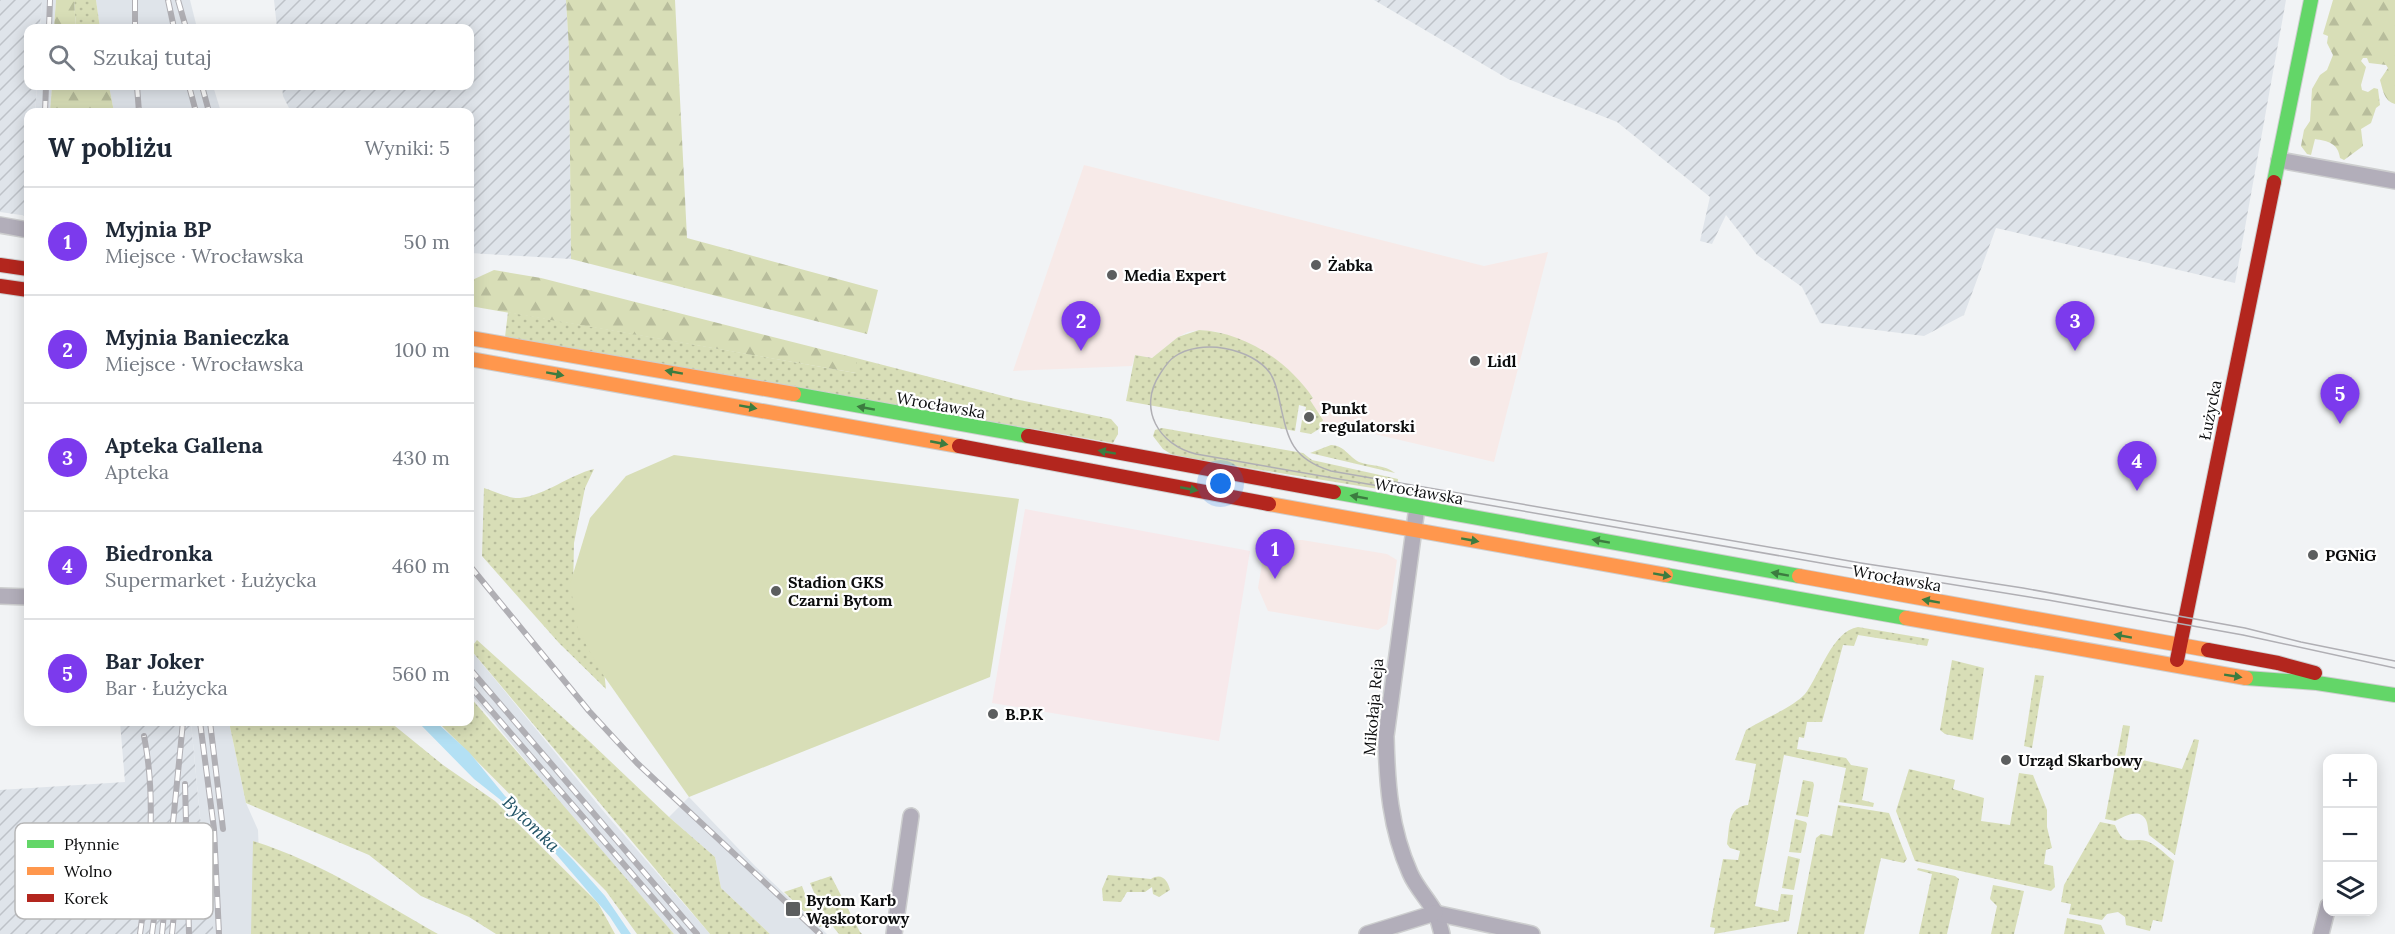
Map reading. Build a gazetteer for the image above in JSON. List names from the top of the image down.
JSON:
{
  "streets": {
    "main road": ["Wrocławska", "Łużycka"],
    "street": ["Mikołaja Reja"]
  },
  "crossings": [
    ["Wrocławska", "Łużycka"],
    ["Wrocławska", "Mikołaja Reja"]
  ],
  "water": ["Bytomka"],
  "places": {
    "other": [
      "Żabka",
      "Media Expert",
      "Lidl",
      "Punkt regulatorski",
      "PGNiG",
      "Stadion GKS Czarni Bytom",
      "B.P.K",
      "Urząd Skarbowy"
    ],
    "transit": ["Bytom Karb Wąskotorowy"]
  },
  "legend": ["Płynnie", "Wolno", "Korek"],
  "page": {
    "search": "Szukaj tutaj",
    "heading": ["W pobliżu", "Wyniki: 5"],
    "list": [
      {
        "mark": "1",
        "name": "Myjnia BP",
        "note": "Miejsce · Wrocławska",
        "value": "50 m"
      },
      {
        "mark": "2",
        "name": "Myjnia Banieczka",
        "note": "Miejsce · Wrocławska",
        "value": "100 m"
      },
      {
        "mark": "3",
        "name": "Apteka Gallena",
        "note": "Apteka",
        "value": "430 m"
      },
      {
        "mark": "4",
        "name": "Biedronka",
        "note": "Supermarket · Łużycka",
        "value": "460 m"
      },
      {
        "mark": "5",
        "name": "Bar Joker",
        "note": "Bar · Łużycka",
        "value": "560 m"
      }
    ],
    "pins": [
      "2",
      "3",
      "5",
      "4",
      "1"
    ],
    "map_buttons": ["+", "−"]
  }
}
